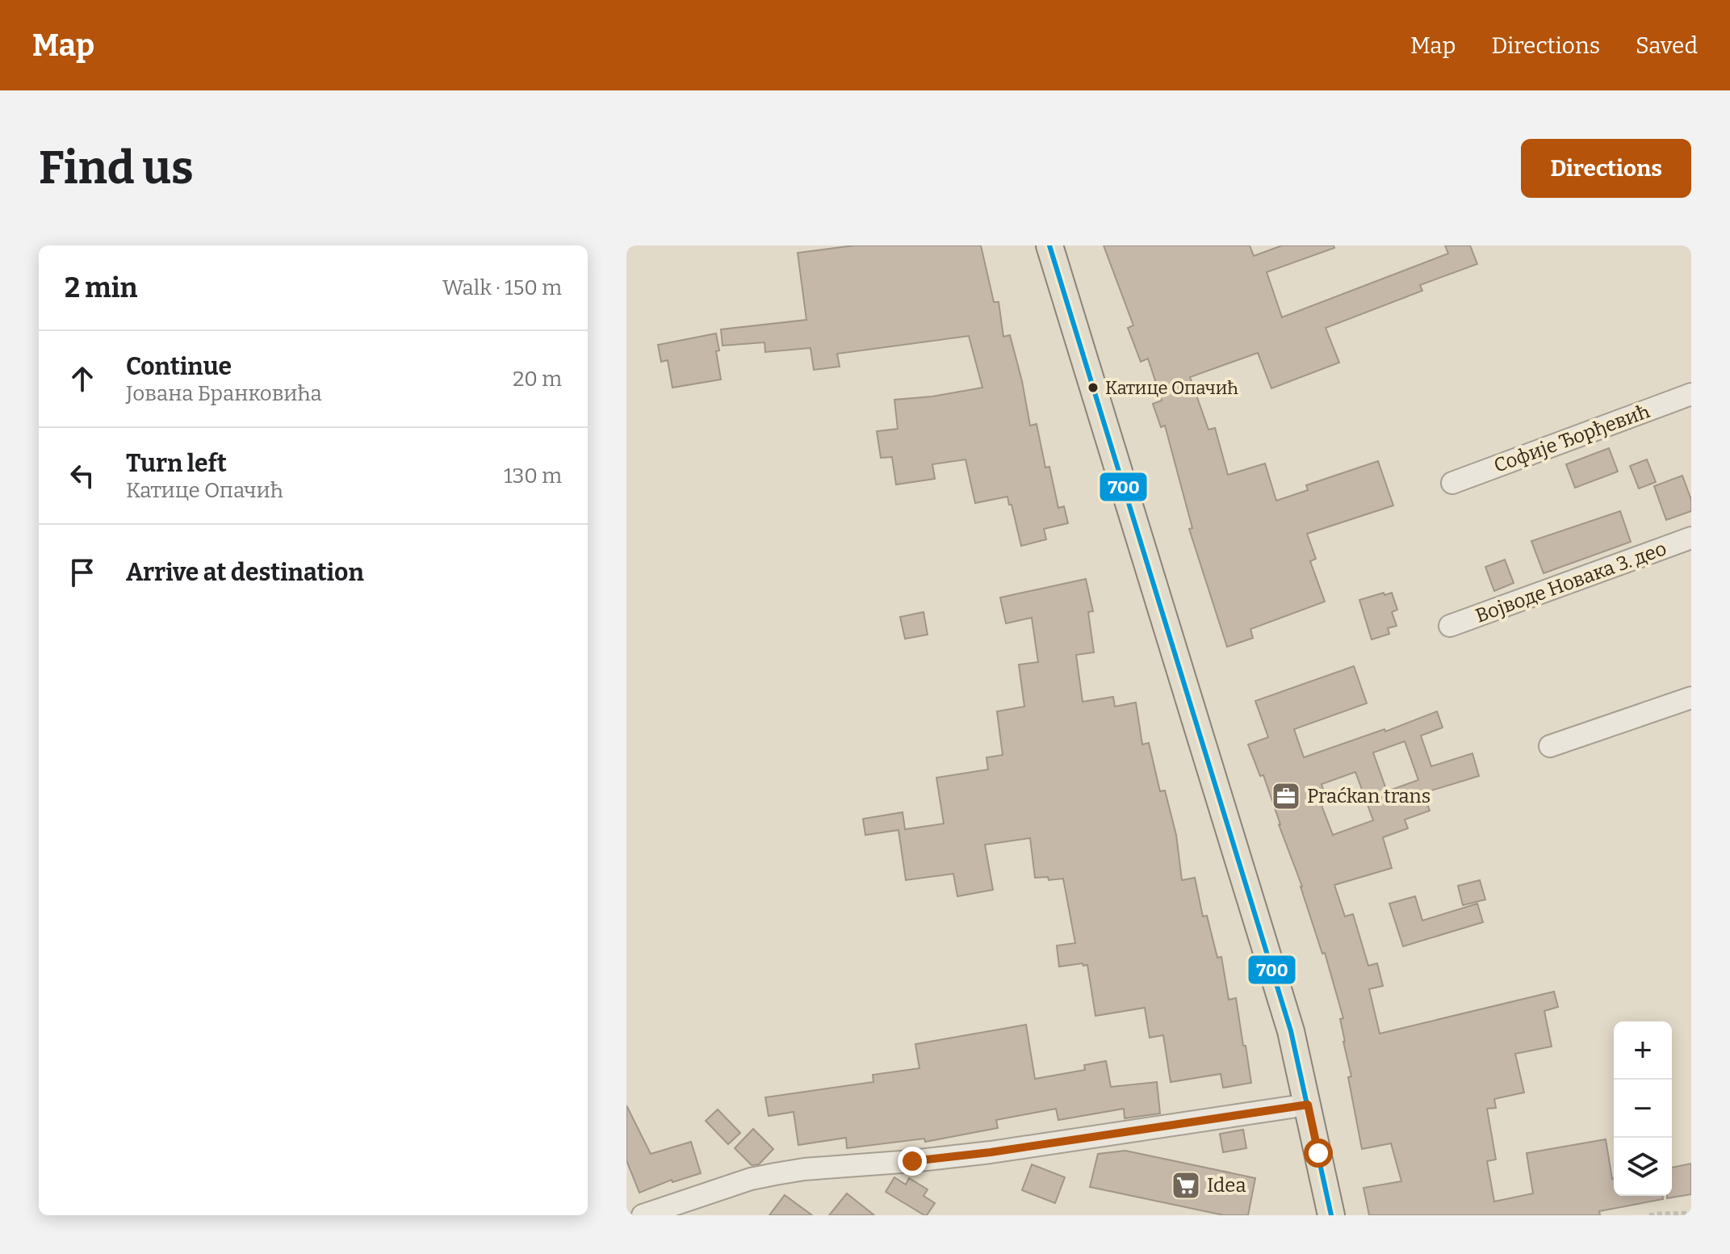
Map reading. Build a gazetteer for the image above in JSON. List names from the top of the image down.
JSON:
{
  "streets": {
    "street": ["Софије Ђорђевић", "Војводе Новака 3. део"]
  },
  "places": {
    "other": ["Катице Опачић"],
    "office": ["Praćkan trans"],
    "supermarket": ["Idea"]
  },
  "lines": ["transit line 700"],
  "page": {
    "header": "Map",
    "nav": ["Map", "Directions", "Saved"],
    "buttons": "Directions",
    "title": "Find us",
    "heading": ["2 min", "Walk · 150 m"],
    "list": [
      ["Continue", "Јована Бранковића", "20 m"],
      ["Turn left", "Катице Опачић", "130 m"],
      "Arrive at destination"
    ],
    "map_buttons": ["+", "−"]
  }
}
